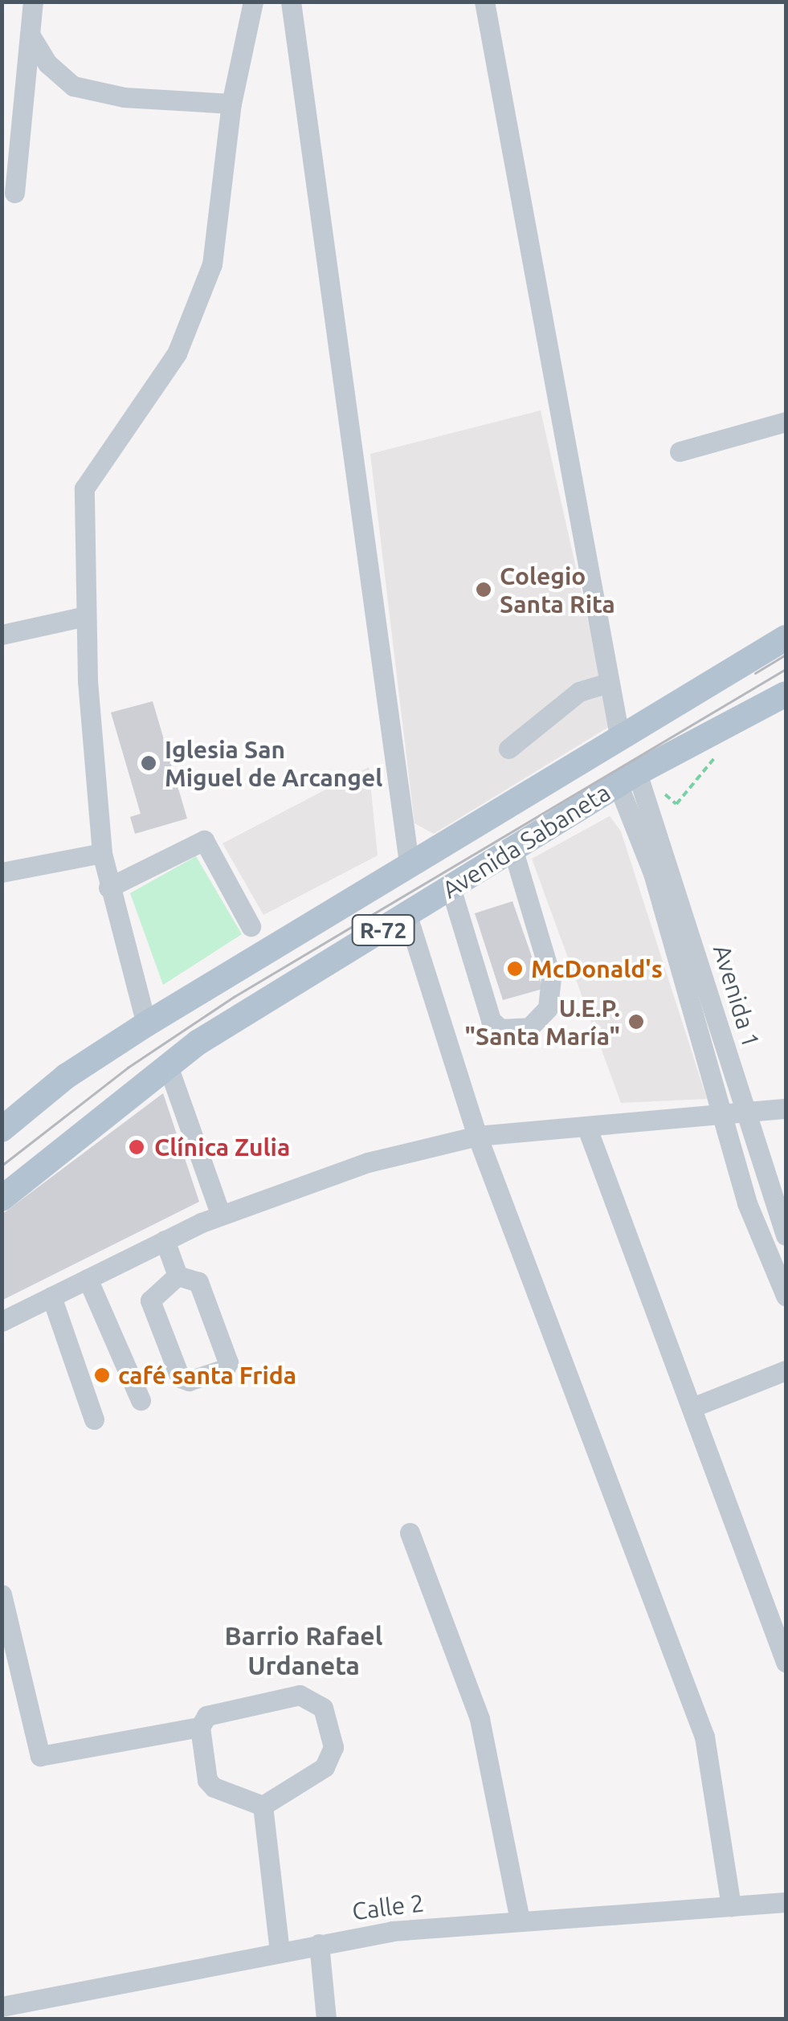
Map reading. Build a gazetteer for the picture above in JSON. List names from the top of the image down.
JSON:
{
  "streets": {
    "main road": ["Avenida Sabaneta", "R-72"],
    "street": ["Calle 2"]
  },
  "districts": ["Barrio Rafael Urdaneta"],
  "places": [
    "Colegio Santa Rita",
    "Iglesia San Miguel de Arcangel",
    "McDonald's",
    "U.E.P. \"Santa María\"",
    "Clínica Zulia",
    "café santa Frida"
  ]
}
